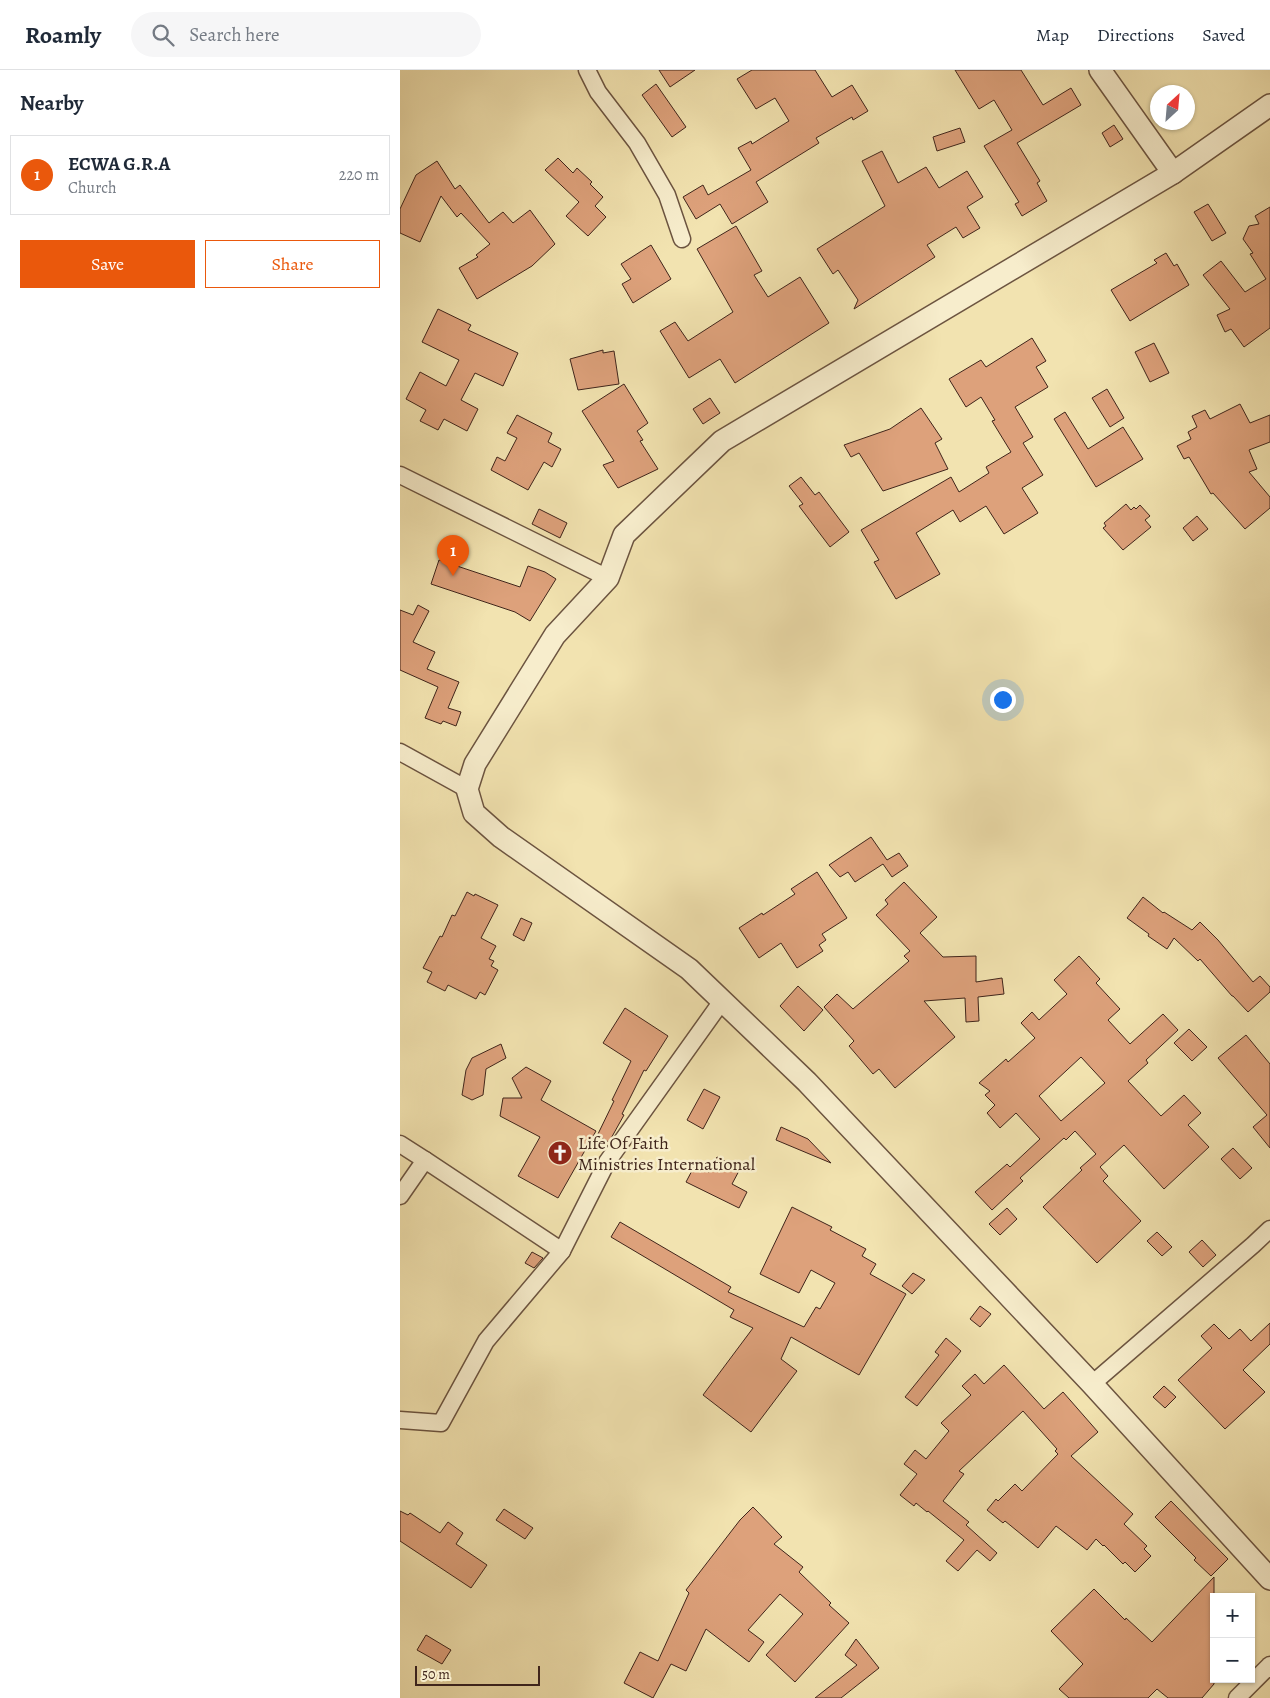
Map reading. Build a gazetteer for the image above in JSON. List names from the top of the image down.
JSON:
{
  "places": {
    "church": ["Life Of Faith Ministries International"]
  },
  "scale_bar": "50 m",
  "north": "top right",
  "page": {
    "header": "Roamly",
    "search": "Search here",
    "nav": ["Map", "Directions", "Saved"],
    "heading": "Nearby",
    "list": [
      {
        "mark": "1",
        "name": "ECWA G.R.A",
        "note": "Church",
        "value": "220 m"
      }
    ],
    "buttons": ["Save", "Share"],
    "pins": "1",
    "map_buttons": ["+", "−"],
    "scale": "50 m"
  }
}
